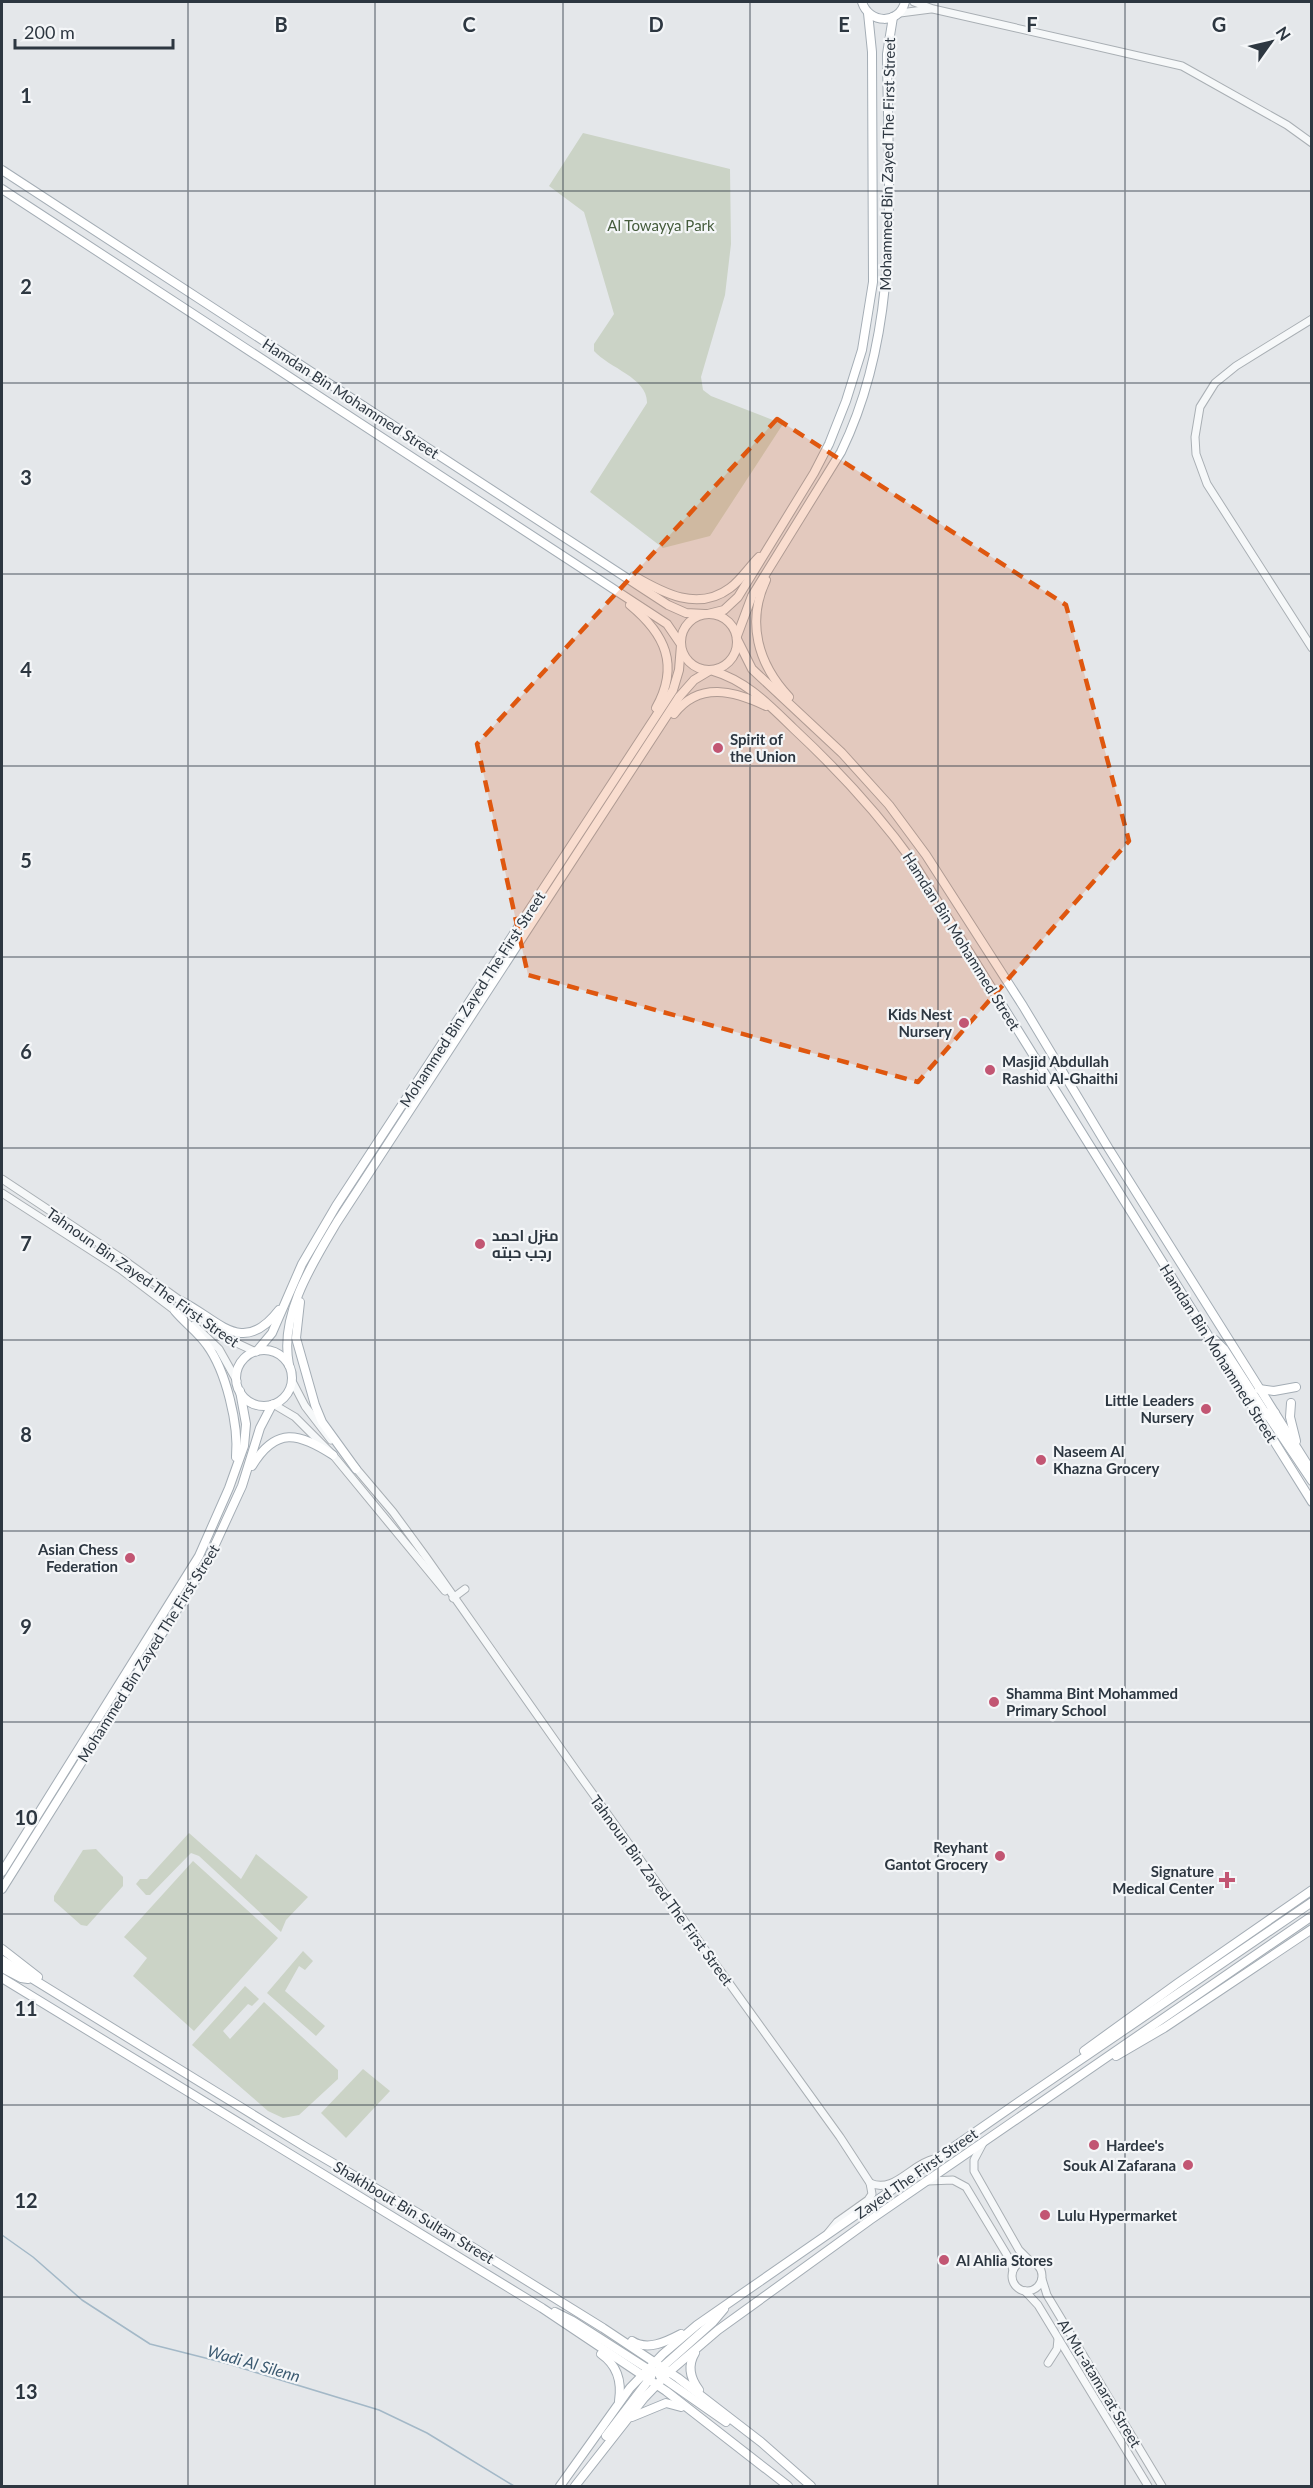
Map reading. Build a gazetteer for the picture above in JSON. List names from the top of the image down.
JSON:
{
  "streets": {
    "main road": [
      "Mohammed Bin Zayed The First Street",
      "Hamdan Bin Mohammed Street",
      "Zayed The First Street",
      "Shakhbout Bin Sultan Street"
    ],
    "street": ["Tahnoun Bin Zayed The First Street", "Al Mu-atamarat Street"]
  },
  "crossings": [
    ["Mohammed Bin Zayed The First Street", "Hamdan Bin Mohammed Street"],
    ["Mohammed Bin Zayed The First Street", "Tahnoun Bin Zayed The First Street"],
    ["Zayed The First Street", "Shakhbout Bin Sultan Street"]
  ],
  "water": ["Wadi Al Silenn"],
  "parks": ["Al Towayya Park"],
  "places": {
    "other": [
      "Spirit of the Union",
      "Kids Nest Nursery",
      "Masjid Abdullah Rashid Al-Ghaithi",
      "منزل احمد رجب حبته",
      "Little Leaders Nursery",
      "Naseem Al Khazna Grocery",
      "Asian Chess Federation",
      "Shamma Bint Mohammed Primary School",
      "Reyhant Gantot Grocery",
      "Hardee's",
      "Souk Al Zafarana",
      "Lulu Hypermarket",
      "Al Ahlia Stores"
    ],
    "health": ["Signature Medical Center"]
  },
  "scale_bar": "200 m",
  "north": "top right",
  "grid": {
    "columns": [
      "B",
      "C",
      "D",
      "E",
      "F",
      "G"
    ],
    "rows": [
      "1",
      "2",
      "3",
      "4",
      "5",
      "6",
      "7",
      "8",
      "9",
      "10",
      "11",
      "12",
      "13"
    ]
  }
}
